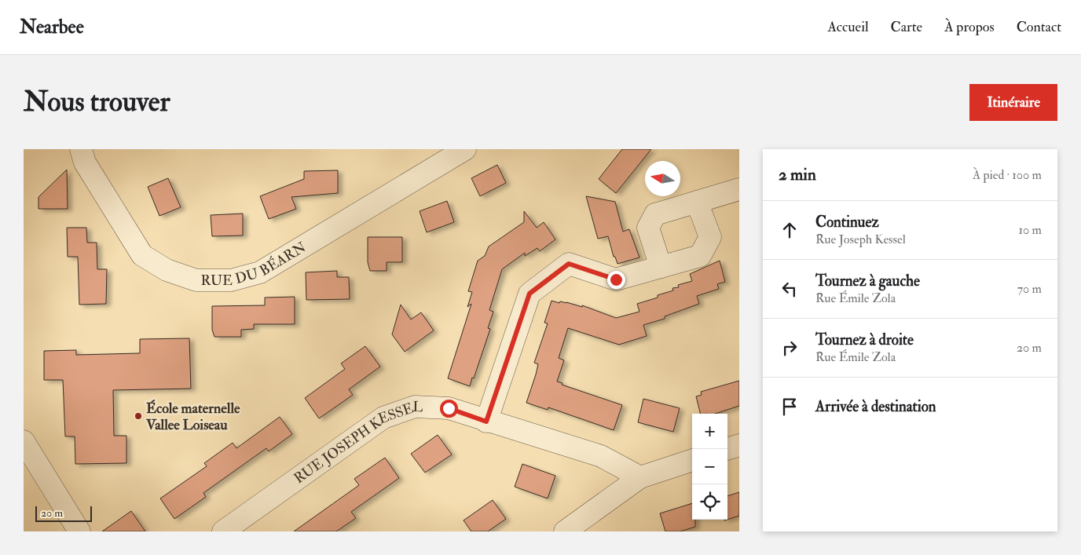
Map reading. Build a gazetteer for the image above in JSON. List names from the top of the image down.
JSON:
{
  "streets": {
    "street": ["RUE DU BÉARN", "RUE JOSEPH KESSEL"]
  },
  "places": ["École maternelle Vallee Loiseau"],
  "scale_bar": "20 m",
  "north": "left",
  "page": {
    "header": "Nearbee",
    "nav": [
      "Accueil",
      "Carte",
      "À propos",
      "Contact"
    ],
    "buttons": "Itinéraire",
    "title": "Nous trouver",
    "heading": ["2 min", "À pied · 100 m"],
    "list": [
      ["Continuez", "Rue Joseph Kessel", "10 m"],
      ["Tournez à gauche", "Rue Émile Zola", "70 m"],
      ["Tournez à droite", "Rue Émile Zola", "20 m"],
      "Arrivée à destination"
    ],
    "map_buttons": ["+", "−"],
    "scale": "20 m"
  }
}
